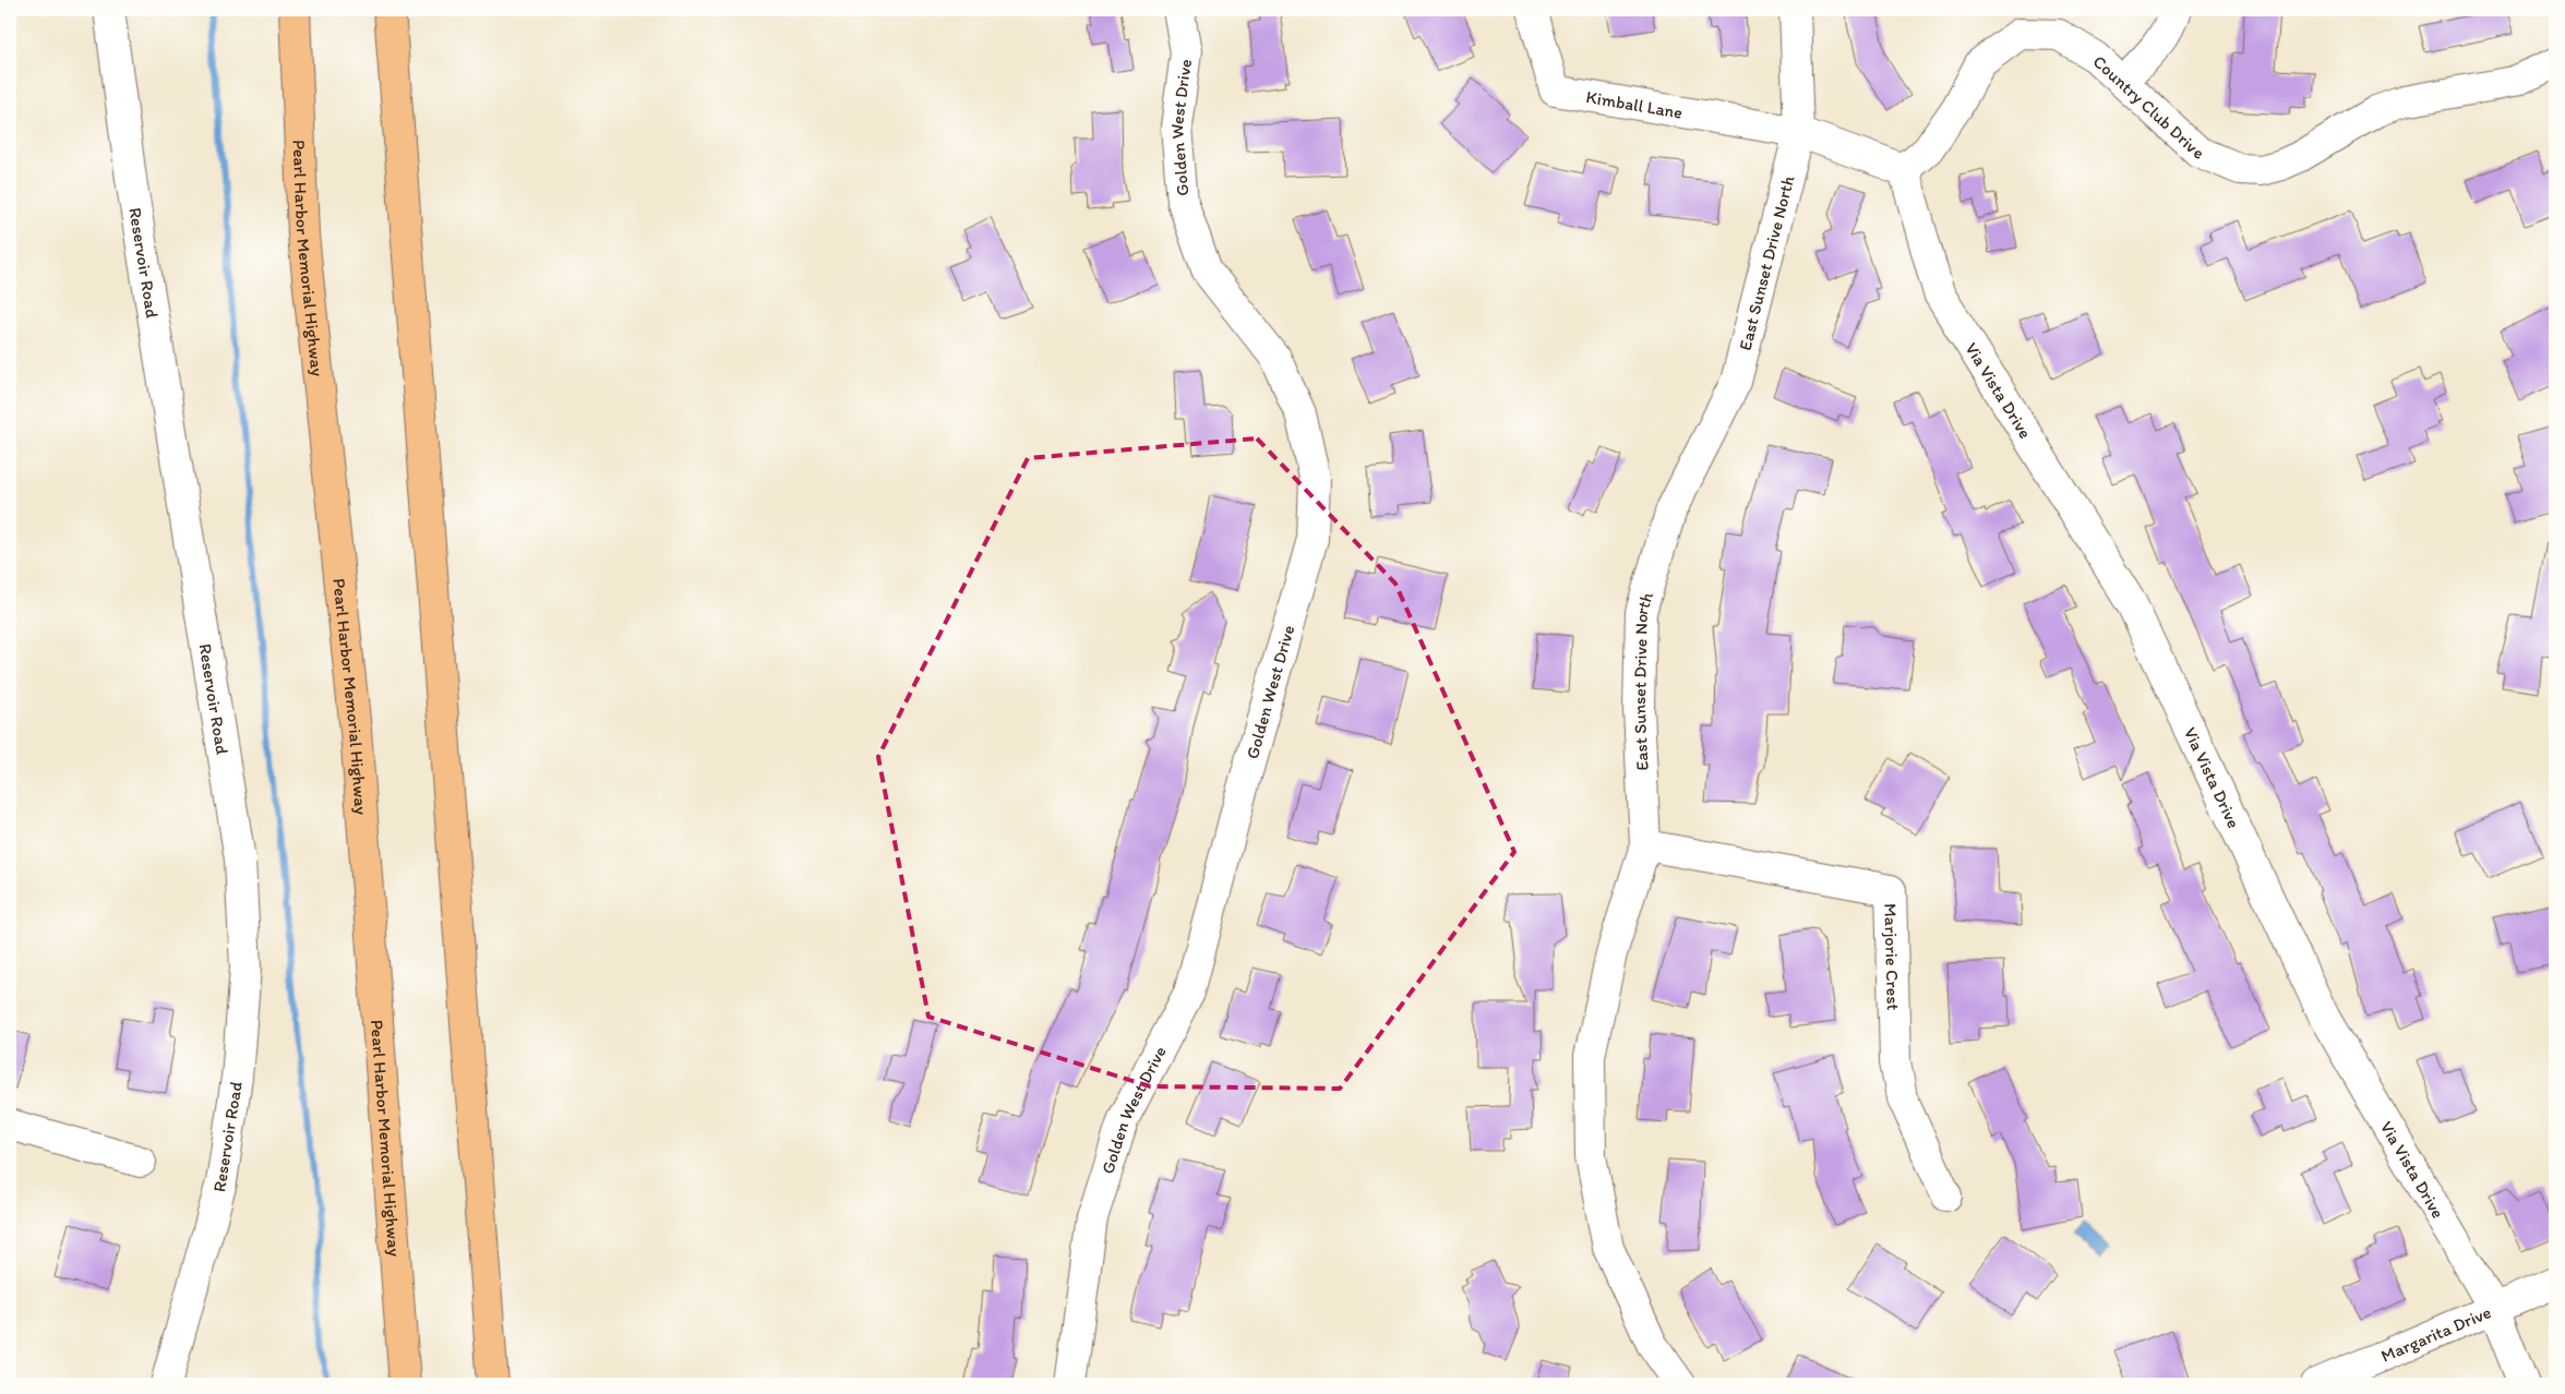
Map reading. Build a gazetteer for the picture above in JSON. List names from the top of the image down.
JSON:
{
  "streets": {
    "highway": ["Pearl Harbor Memorial Highway"],
    "street": [
      "Kimball Lane",
      "Country Club Drive",
      "Golden West Drive",
      "Reservoir Road",
      "East Sunset Drive North",
      "Via Vista Drive",
      "Marjorie Crest",
      "Margarita Drive"
    ]
  },
  "crossings": [
    ["Kimball Lane", "East Sunset Drive North"],
    ["Country Club Drive", "Via Vista Drive"],
    ["East Sunset Drive North", "Marjorie Crest"],
    ["Via Vista Drive", "Margarita Drive"]
  ]
}
